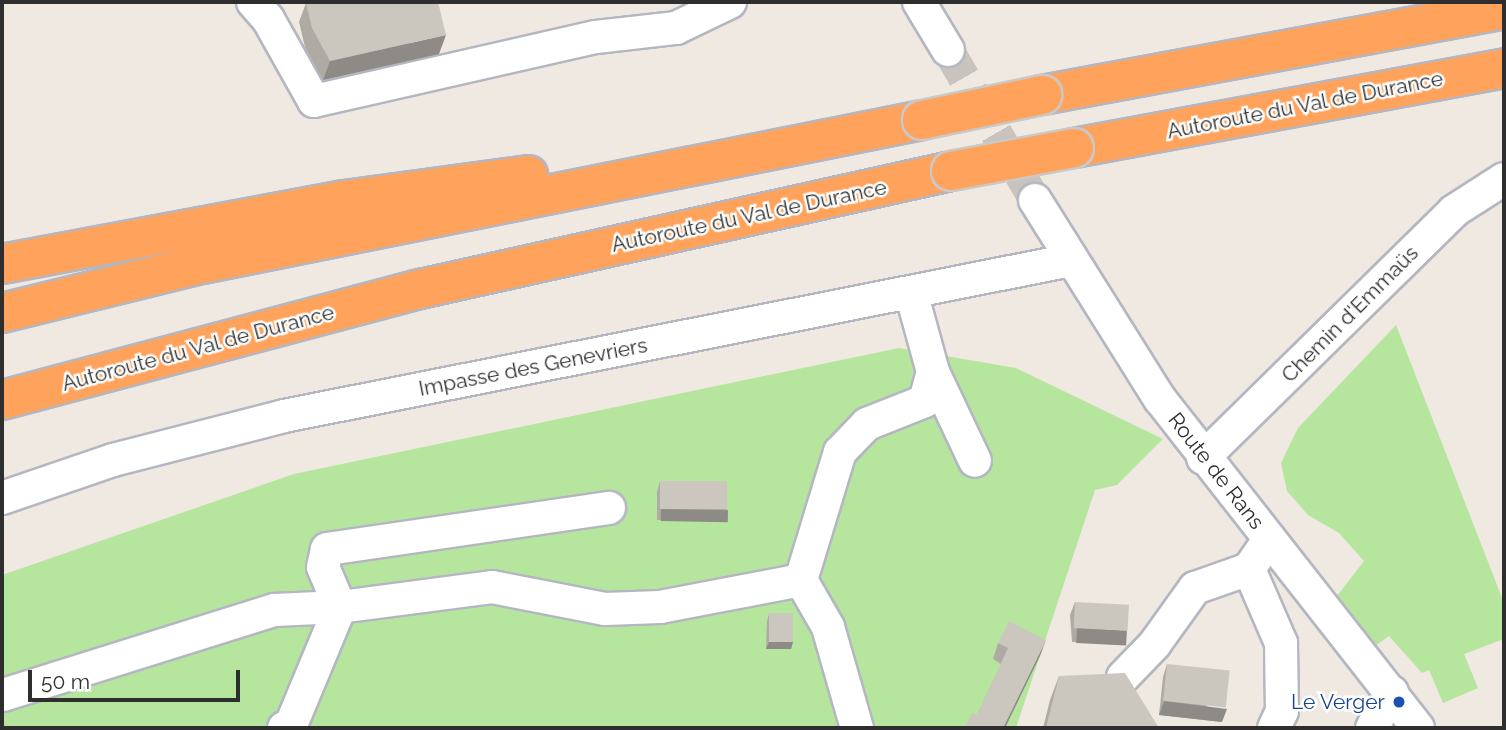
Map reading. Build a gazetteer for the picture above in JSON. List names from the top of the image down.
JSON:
{
  "streets": {
    "highway": ["Autoroute du Val de Durance"],
    "street": ["Chemin d'Emmaüs", "Impasse des Genevriers", "Route de Rans"]
  },
  "crossings": [
    ["Chemin d'Emmaüs", "Route de Rans"],
    ["Impasse des Genevriers", "Route de Rans"]
  ],
  "places": ["Le Verger"],
  "scale_bar": "50 m"
}
